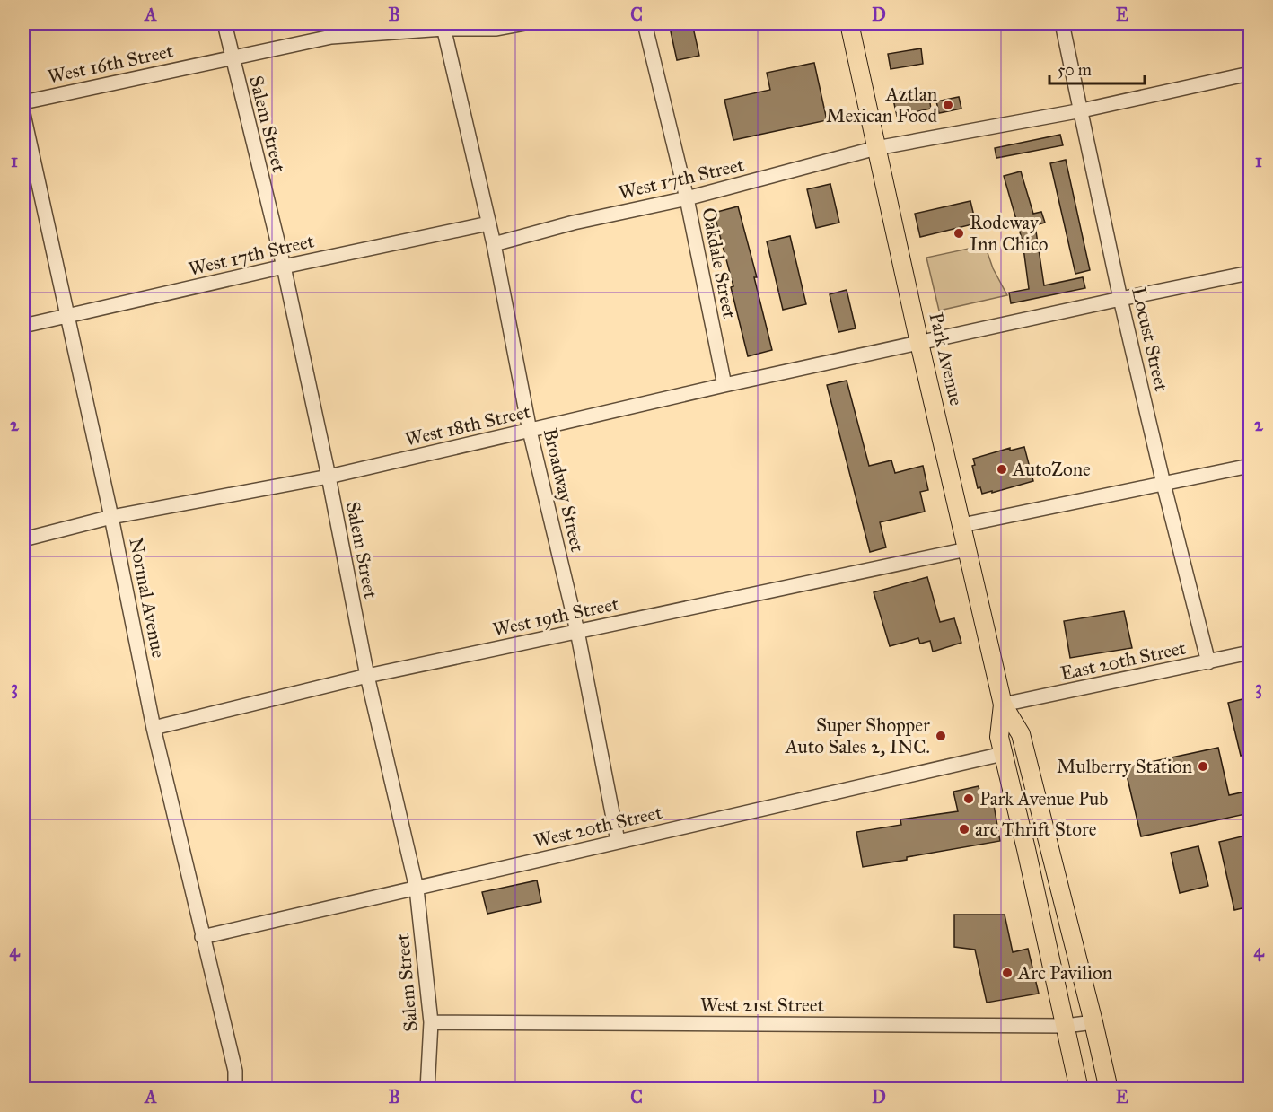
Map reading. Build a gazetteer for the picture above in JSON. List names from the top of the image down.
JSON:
{
  "streets": {
    "main road": ["Park Avenue"],
    "street": [
      "West 16th Street",
      "Salem Street",
      "West 17th Street",
      "Oakdale Street",
      "Locust Street",
      "West 18th Street",
      "Broadway Street",
      "Normal Avenue",
      "West 19th Street",
      "East 20th Street",
      "West 20th Street",
      "West 21st Street"
    ]
  },
  "crossings": [
    ["West 16th Street", "Salem Street"],
    ["West 16th Street", "Broadway Street"],
    ["Salem Street", "West 17th Street"],
    ["Salem Street", "West 18th Street"],
    ["Salem Street", "West 19th Street"],
    ["Salem Street", "West 20th Street"],
    ["Salem Street", "West 21st Street"],
    ["West 17th Street", "Oakdale Street"],
    ["West 17th Street", "Locust Street"],
    ["West 17th Street", "Park Avenue"],
    ["West 17th Street", "Broadway Street"],
    ["West 17th Street", "Normal Avenue"],
    ["Oakdale Street", "West 18th Street"],
    ["Locust Street", "West 18th Street"],
    ["Locust Street", "East 20th Street"],
    ["Park Avenue", "West 18th Street"],
    ["Park Avenue", "West 19th Street"],
    ["Park Avenue", "East 20th Street"],
    ["Park Avenue", "West 20th Street"],
    ["Park Avenue", "West 21st Street"],
    ["West 18th Street", "Broadway Street"],
    ["West 18th Street", "Normal Avenue"],
    ["Broadway Street", "West 19th Street"],
    ["Broadway Street", "West 20th Street"],
    ["Normal Avenue", "West 19th Street"],
    ["Normal Avenue", "West 20th Street"]
  ],
  "places": [
    "Aztlan Mexican Food",
    "Rodeway Inn Chico",
    "AutoZone",
    "Super Shopper Auto Sales 2, INC.",
    "Mulberry Station",
    "Park Avenue Pub",
    "arc Thrift Store",
    "Arc Pavilion"
  ],
  "scale_bar": "50 m",
  "grid": {
    "columns": [
      "A",
      "B",
      "C",
      "D",
      "E"
    ],
    "rows": [
      "1",
      "2",
      "3",
      "4"
    ]
  }
}
